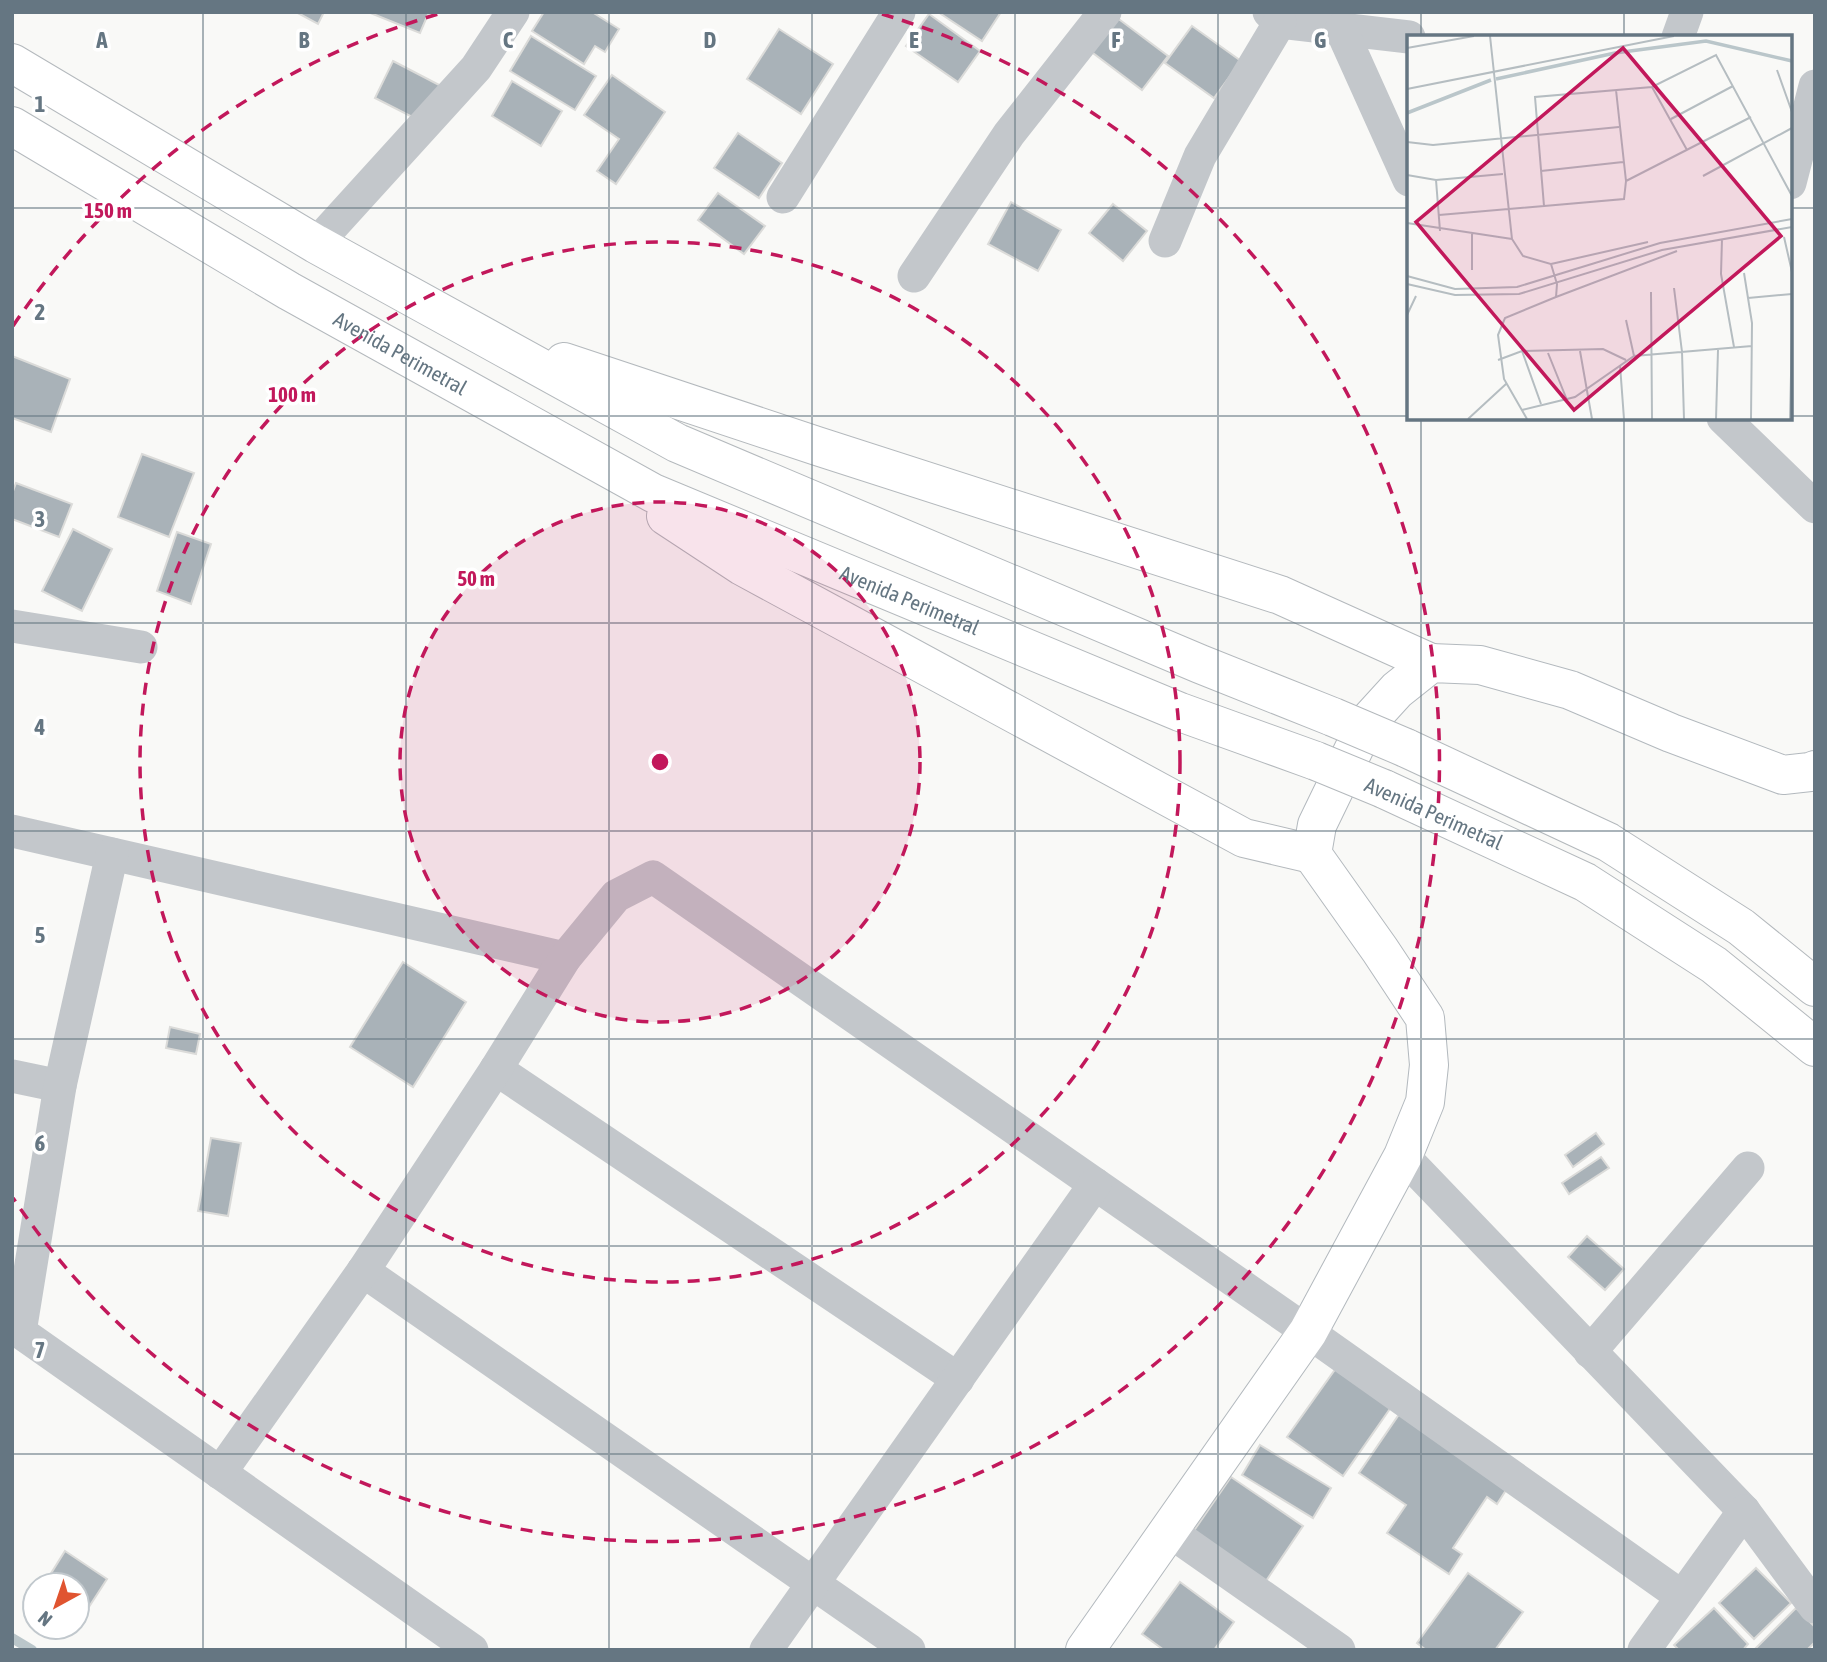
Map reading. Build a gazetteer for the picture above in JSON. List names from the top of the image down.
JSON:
{
  "streets": {
    "main road": ["Avenida Perimetral"]
  },
  "north": "bottom left",
  "grid": {
    "columns": [
      "A",
      "B",
      "C",
      "D",
      "E",
      "F",
      "G"
    ],
    "rows": [
      "1",
      "2",
      "3",
      "4",
      "5",
      "6",
      "7"
    ]
  },
  "rings": ["150 m", "100 m", "50 m"]
}
